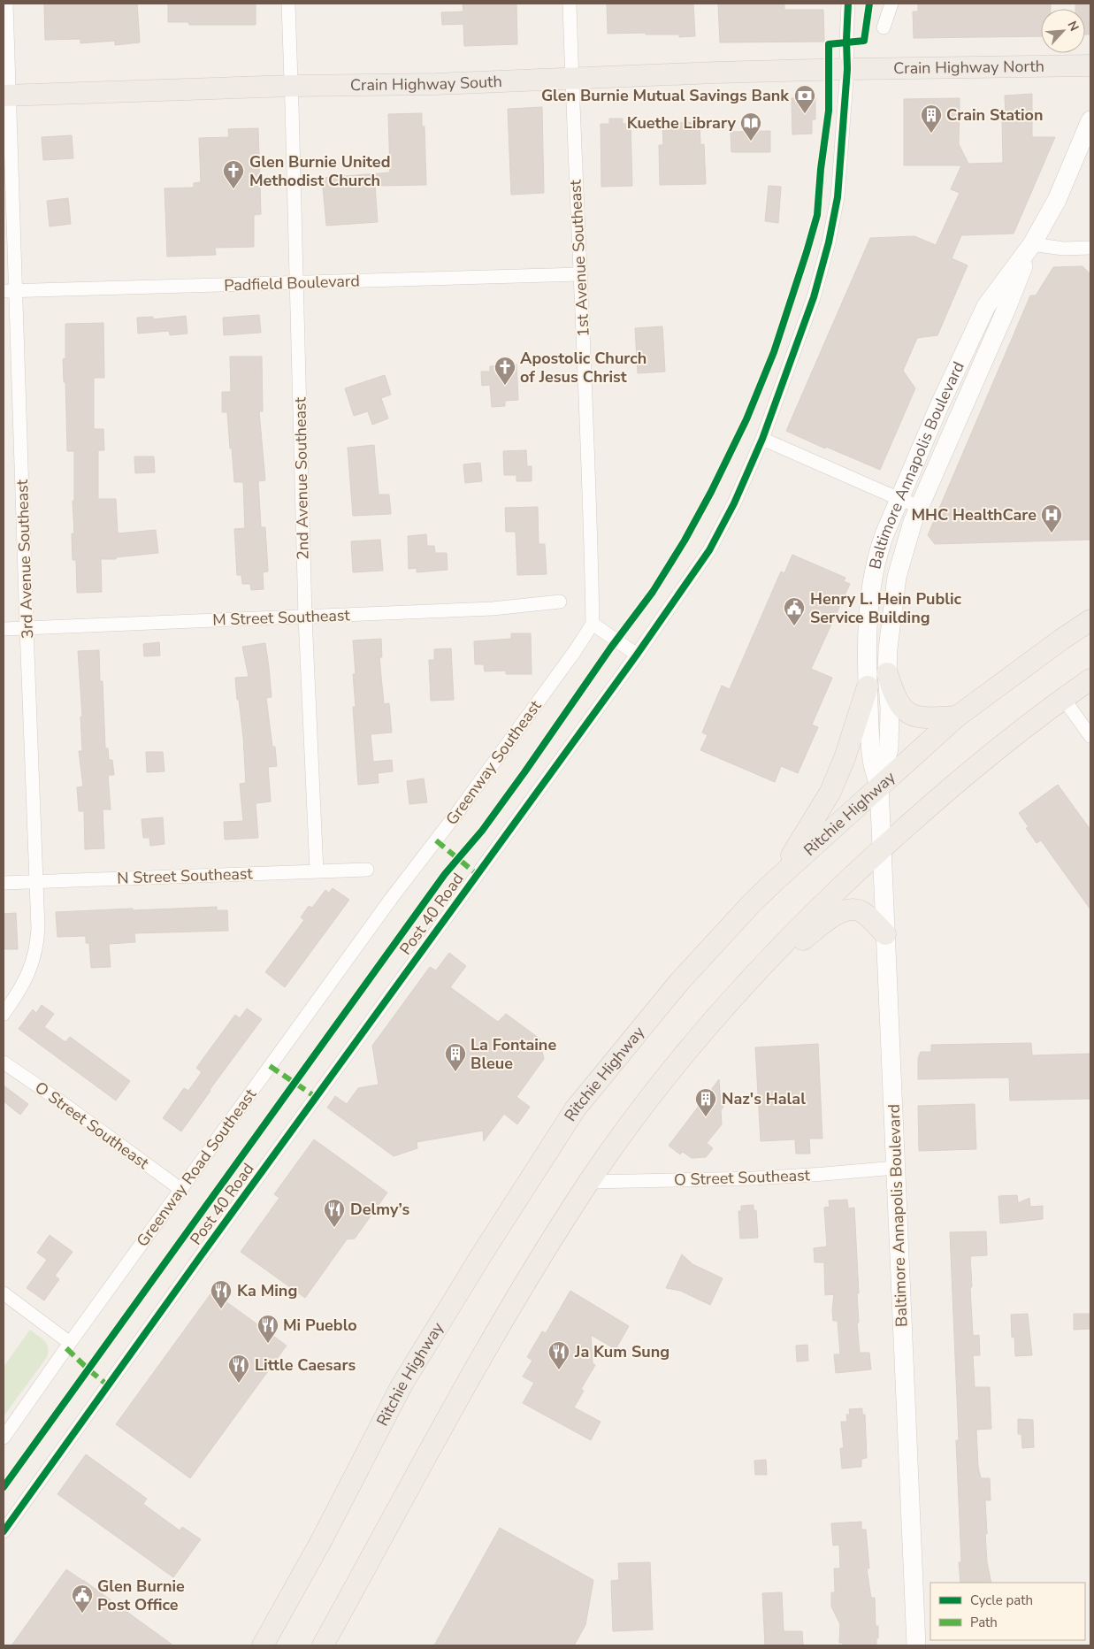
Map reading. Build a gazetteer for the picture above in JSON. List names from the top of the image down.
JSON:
{
  "streets": {
    "main road": [
      "Crain Highway North",
      "Crain Highway South",
      "Baltimore Annapolis Boulevard",
      "Ritchie Highway"
    ],
    "street": [
      "1st Avenue Southeast",
      "Padfield Boulevard",
      "2nd Avenue Southeast",
      "3rd Avenue Southeast",
      "M Street Southeast",
      "Greenway Southeast",
      "N Street Southeast",
      "Post 40 Road",
      "O Street Southeast",
      "Greenway Road Southeast"
    ]
  },
  "crossings": [
    ["Crain Highway North", "Crain Highway South"],
    ["Crain Highway North", "Post 40 Road"],
    ["Crain Highway South", "1st Avenue Southeast"],
    ["Crain Highway South", "2nd Avenue Southeast"],
    ["Crain Highway South", "3rd Avenue Southeast"],
    ["Crain Highway South", "Post 40 Road"],
    ["1st Avenue Southeast", "Padfield Boulevard"],
    ["1st Avenue Southeast", "Greenway Southeast"],
    ["Padfield Boulevard", "2nd Avenue Southeast"],
    ["Padfield Boulevard", "3rd Avenue Southeast"],
    ["Baltimore Annapolis Boulevard", "Ritchie Highway"],
    ["Baltimore Annapolis Boulevard", "O Street Southeast"],
    ["2nd Avenue Southeast", "M Street Southeast"],
    ["2nd Avenue Southeast", "N Street Southeast"],
    ["3rd Avenue Southeast", "M Street Southeast"],
    ["3rd Avenue Southeast", "N Street Southeast"],
    ["Greenway Southeast", "Greenway Road Southeast"],
    ["O Street Southeast", "Greenway Road Southeast"]
  ],
  "places": {
    "bank": ["Glen Burnie Mutual Savings Bank"],
    "building": ["Crain Station", "La Fontaine Bleue", "Naz's Halal"],
    "library": ["Kuethe Library"],
    "church": ["Glen Burnie United Methodist Church", "Apostolic Church of Jesus Christ"],
    "hospital": ["MHC HealthCare"],
    "public building": ["Henry L. Hein Public Service Building", "Glen Burnie Post Office"],
    "restaurant": [
      "Delmy’s",
      "Ka Ming",
      "Mi Pueblo",
      "Ja Kum Sung",
      "Little Caesars"
    ]
  },
  "legend": ["Cycle path", "Path"],
  "north": "top right"
}
